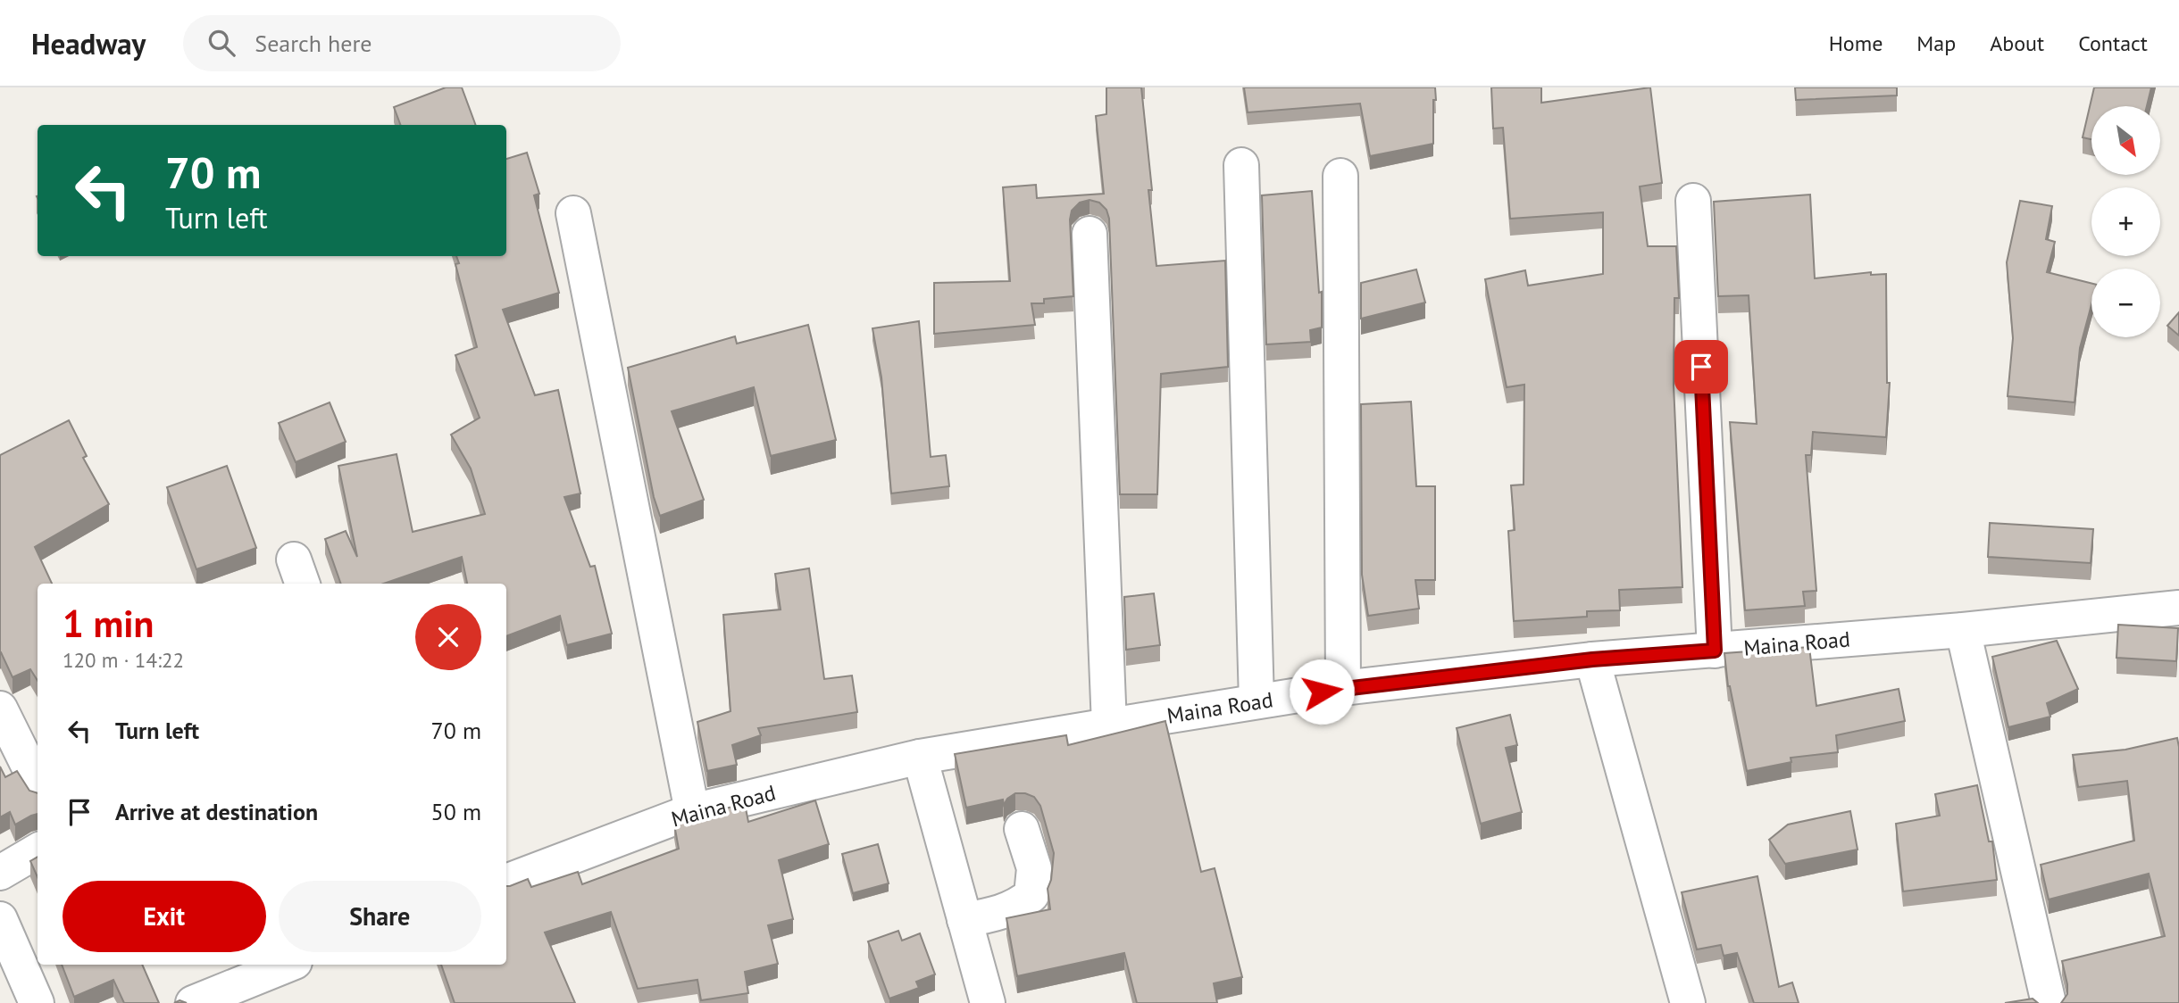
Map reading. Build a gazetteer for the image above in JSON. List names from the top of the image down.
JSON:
{
  "streets": {
    "street": ["Maina Road"]
  },
  "north": "bottom right",
  "page": {
    "header": "Headway",
    "search": "Search here",
    "nav": [
      "Home",
      "Map",
      "About",
      "Contact"
    ],
    "map_buttons": ["+", "−"],
    "turn": ["70 m", "Turn left"],
    "heading": ["1 min", "120 m · 14:22"],
    "list": [
      {
        "name": "Turn left",
        "value": "70 m"
      },
      {
        "name": "Arrive at destination",
        "value": "50 m"
      }
    ],
    "buttons": ["Exit", "Share"]
  }
}
